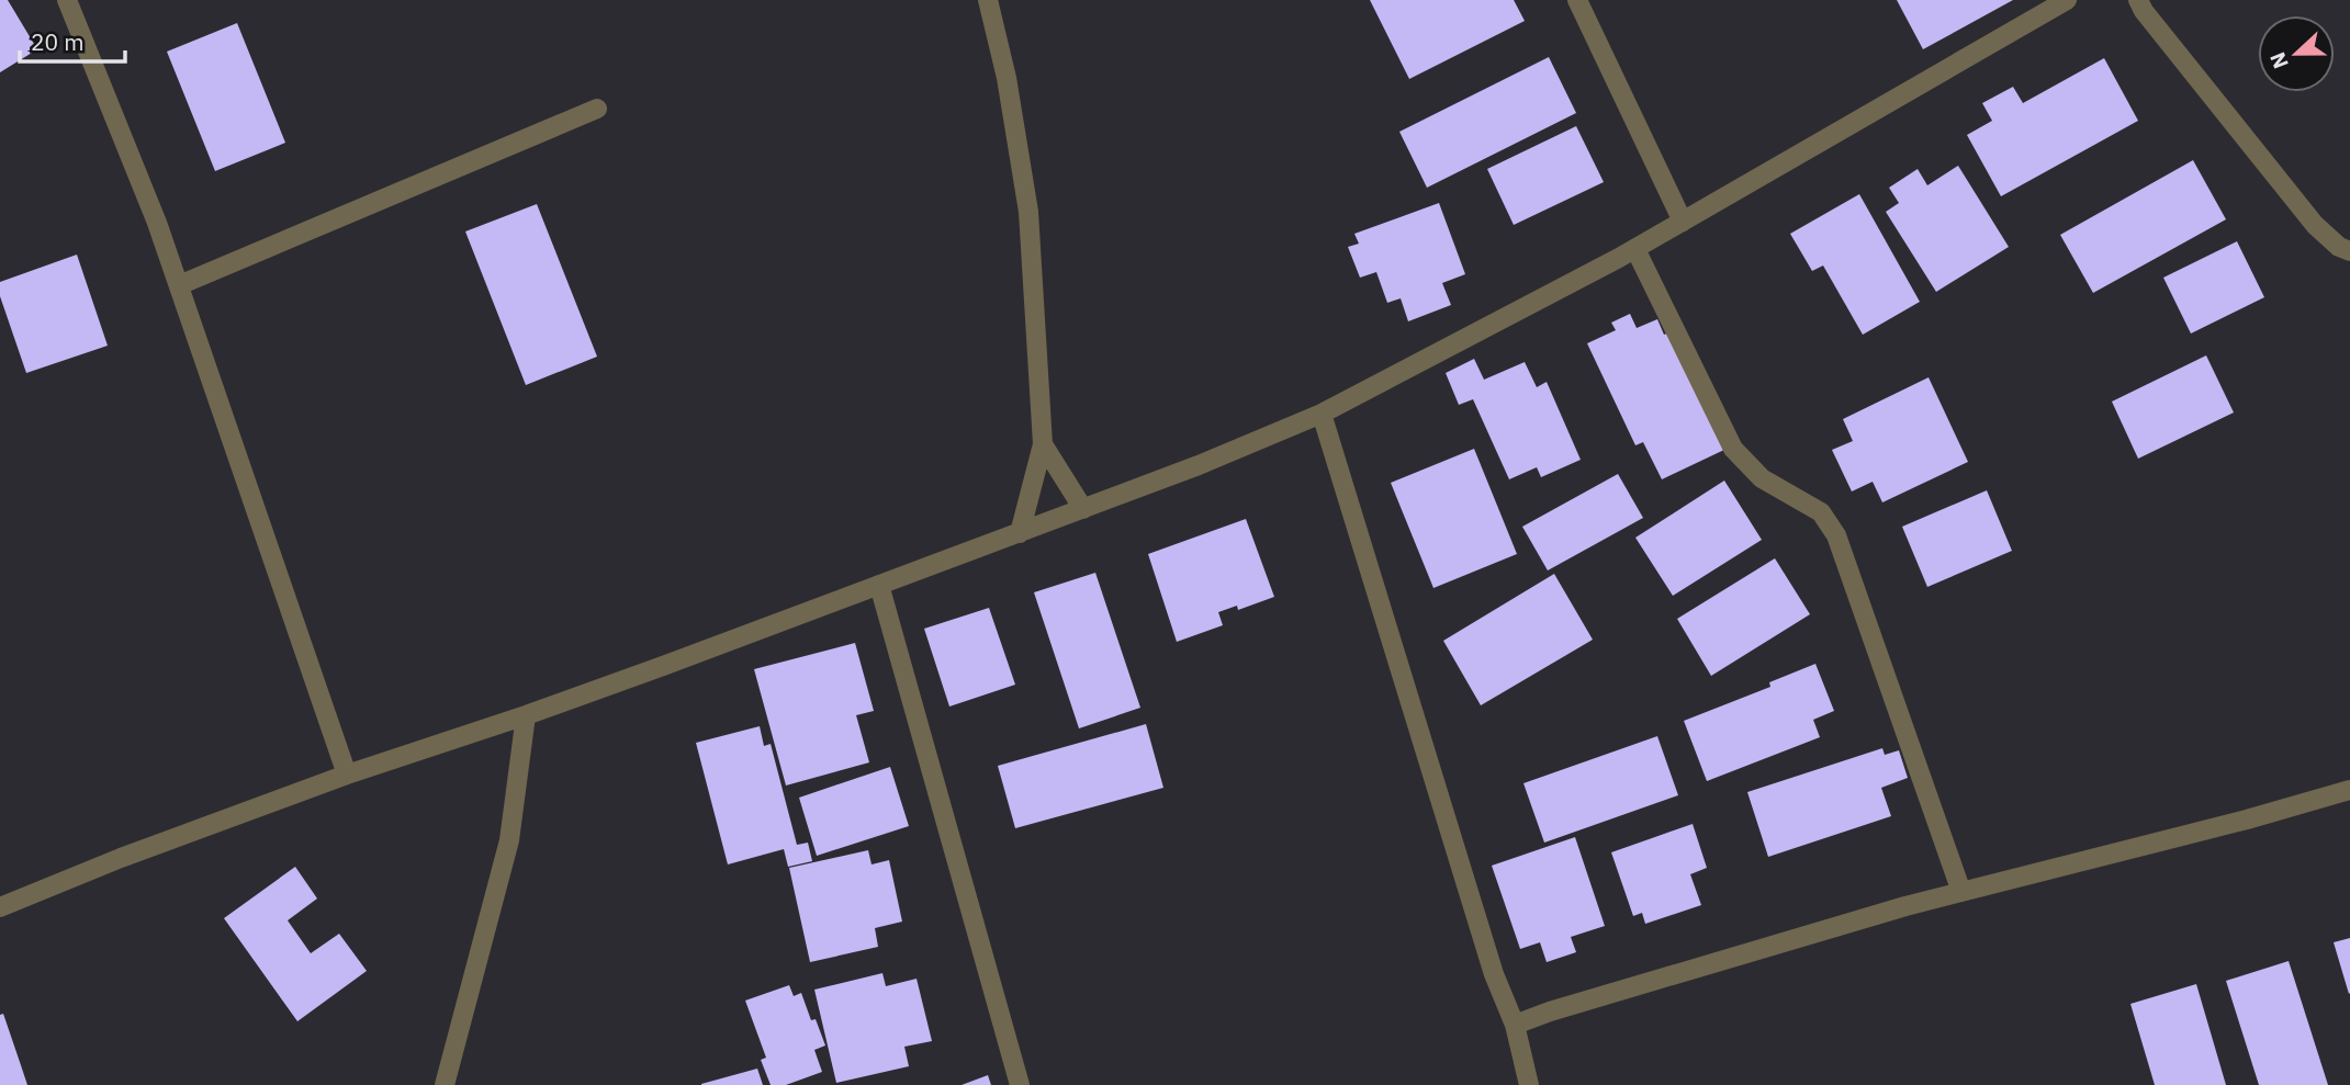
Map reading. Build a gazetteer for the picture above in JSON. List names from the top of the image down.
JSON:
{
  "scale_bar": "20 m",
  "north": "left"
}
